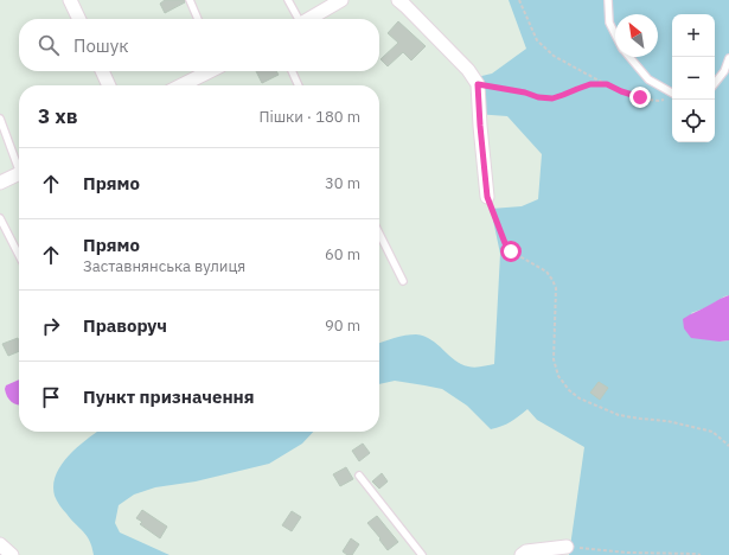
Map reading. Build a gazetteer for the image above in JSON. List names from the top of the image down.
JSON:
{
  "north": "top left",
  "page": {
    "map_buttons": ["+", "−"],
    "search": "Пошук",
    "heading": ["3 хв", "Пішки · 180 m"],
    "list": [
      ["Прямо", "30 m"],
      ["Прямо", "Заставнянська вулиця", "60 m"],
      ["Праворуч", "90 m"],
      "Пункт призначення"
    ]
  }
}
